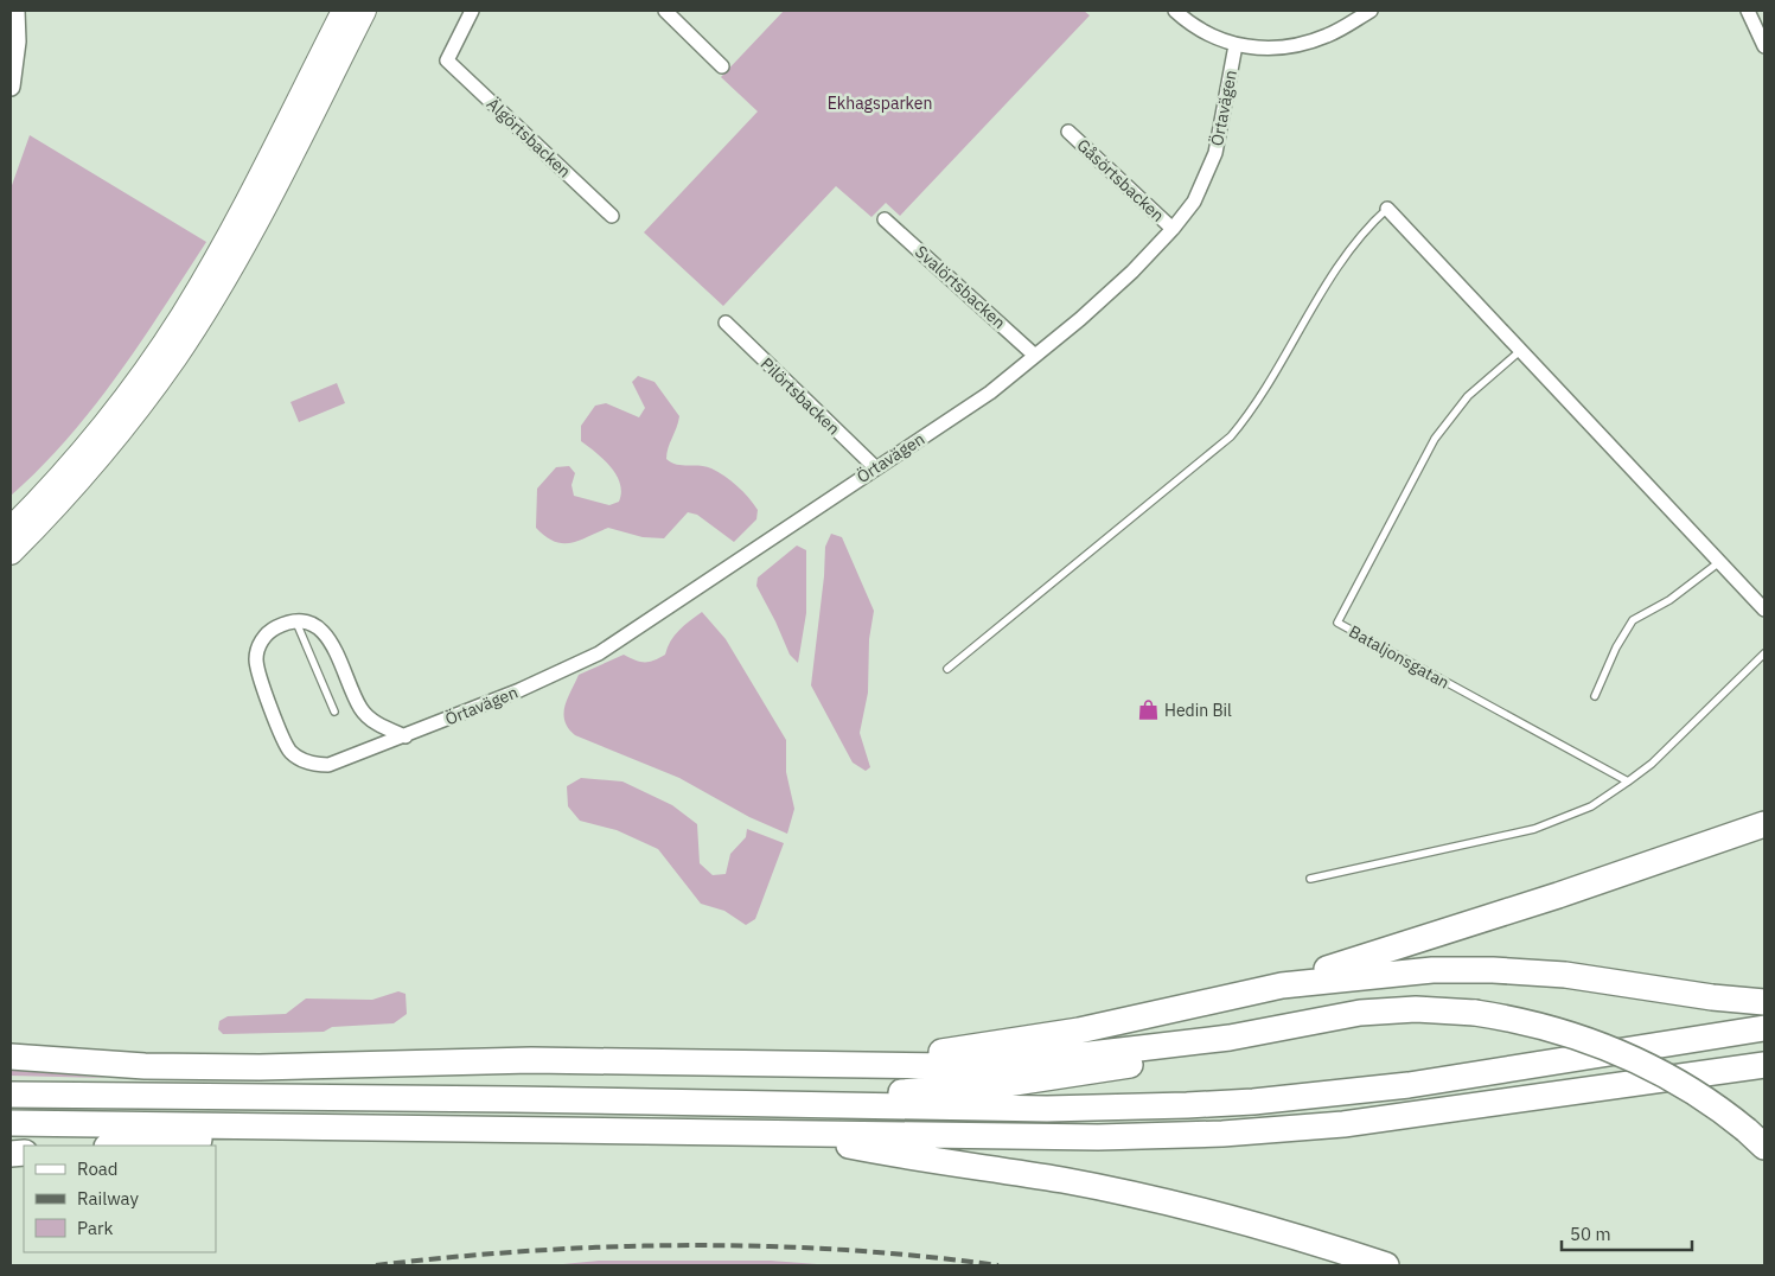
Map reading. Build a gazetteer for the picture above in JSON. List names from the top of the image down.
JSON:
{
  "streets": {
    "street": [
      "Örtavägen",
      "Älgörtsbacken",
      "Gåsörtsbacken",
      "Svalörtsbacken",
      "Pilörtsbacken"
    ],
    "lane": ["Bataljonsgatan"]
  },
  "crossings": [
    ["Örtavägen", "Gåsörtsbacken"],
    ["Örtavägen", "Svalörtsbacken"],
    ["Örtavägen", "Pilörtsbacken"]
  ],
  "parks": ["Ekhagsparken"],
  "places": {
    "shop": ["Hedin Bil"]
  },
  "legend": ["Road", "Railway", "Park"],
  "scale_bar": "50 m"
}
